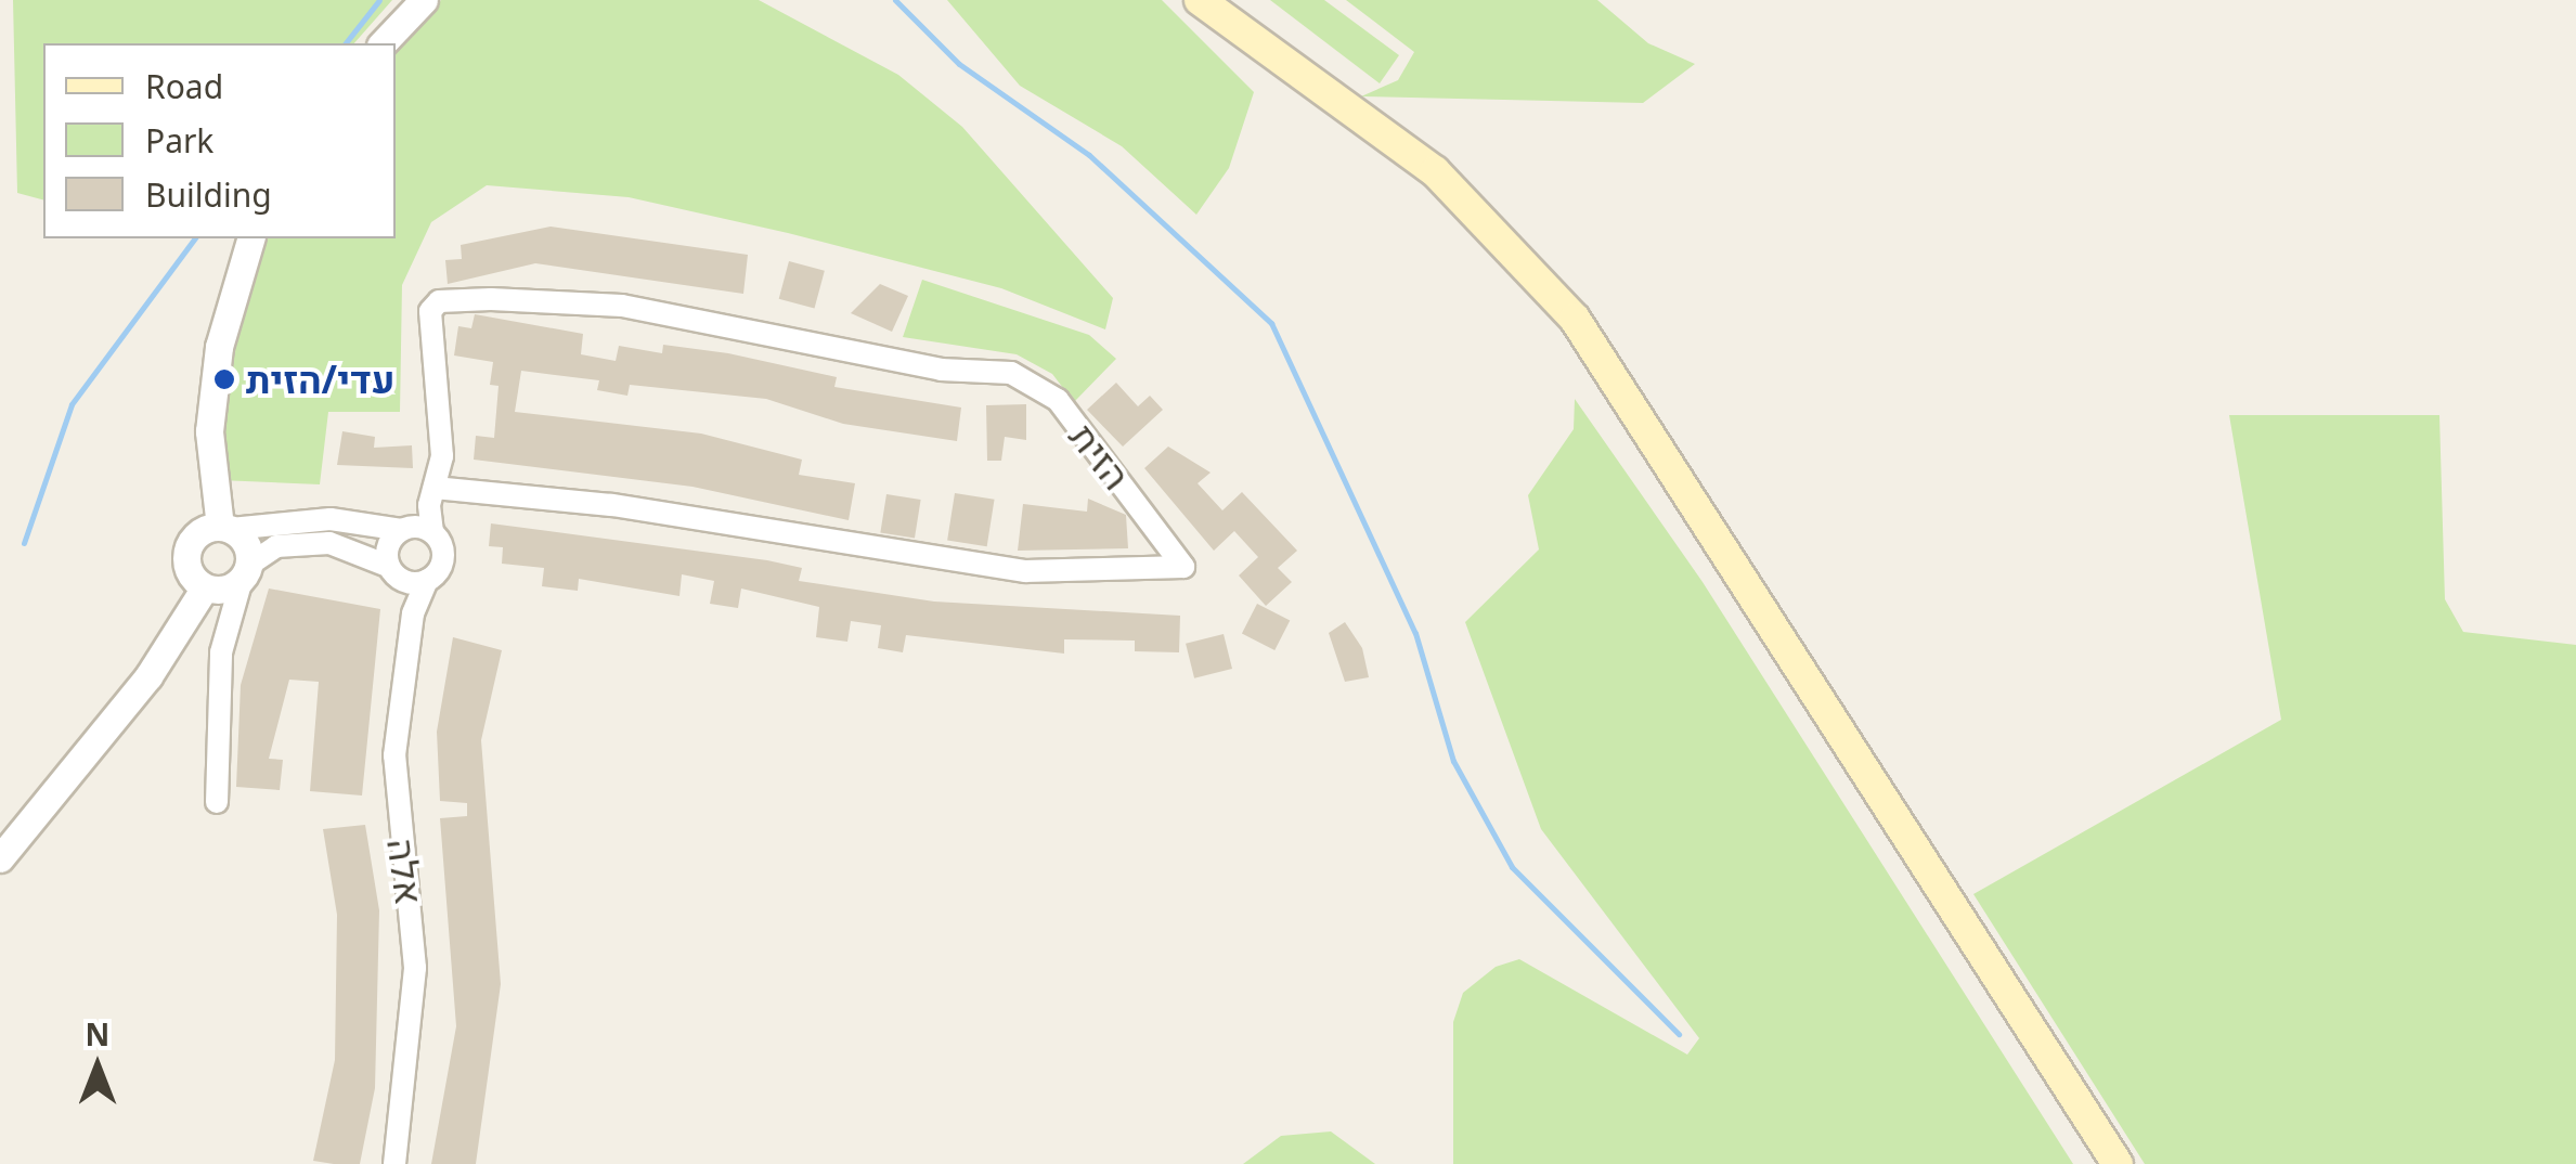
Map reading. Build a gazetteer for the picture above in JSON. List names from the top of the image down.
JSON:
{
  "streets": {
    "street": ["הזית", "אלה"]
  },
  "crossings": [
    ["הזית", "אלה"]
  ],
  "places": ["עדי/הזית"],
  "legend": ["Road", "Park", "Building"],
  "north": "top"
}
